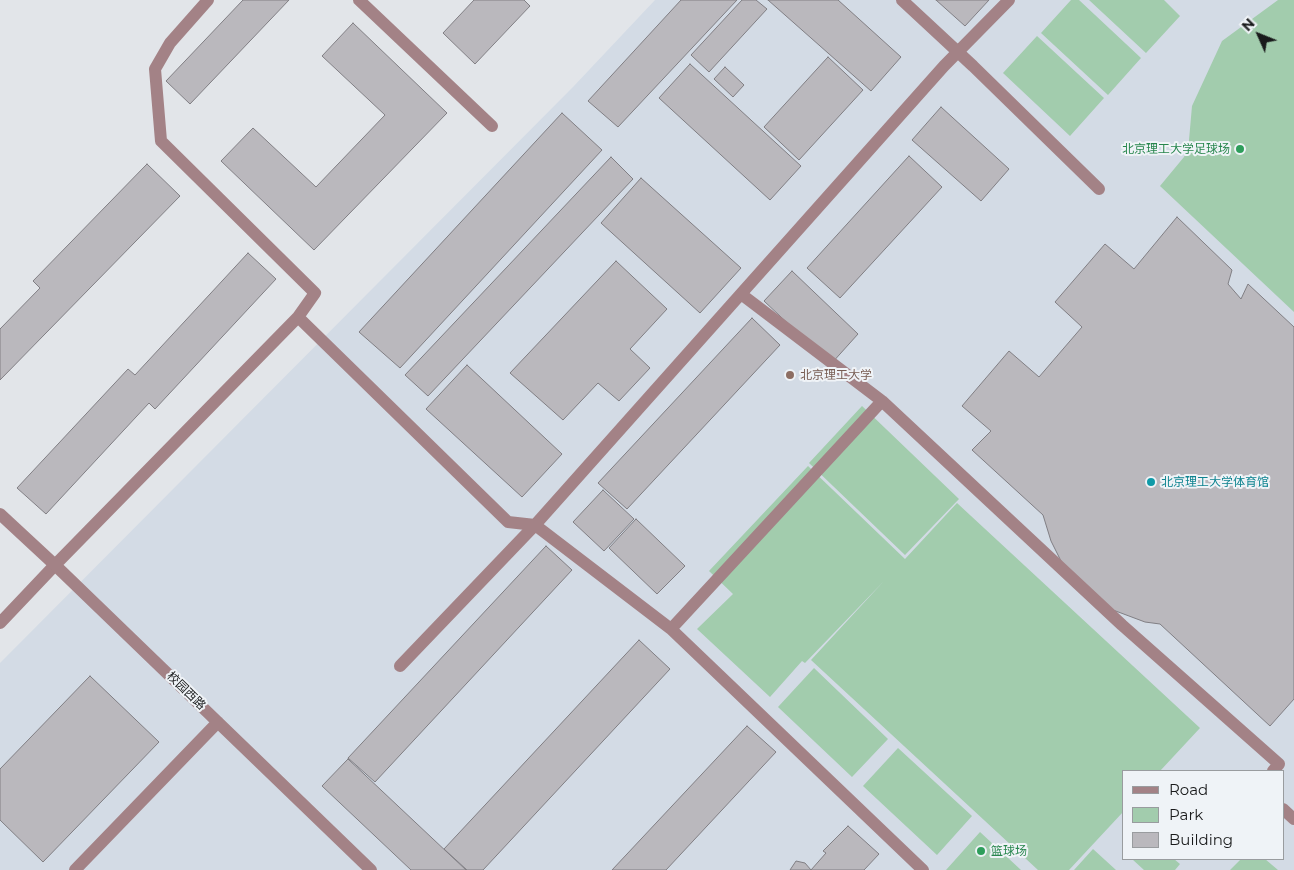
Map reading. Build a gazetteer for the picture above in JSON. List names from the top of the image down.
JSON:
{
  "streets": {
    "street": ["校园西路"]
  },
  "places": [
    "北京理工大学足球场",
    "北京理工大学",
    "北京理工大学体育馆",
    "篮球场"
  ],
  "legend": ["Road", "Park", "Building"],
  "north": "top left"
}
